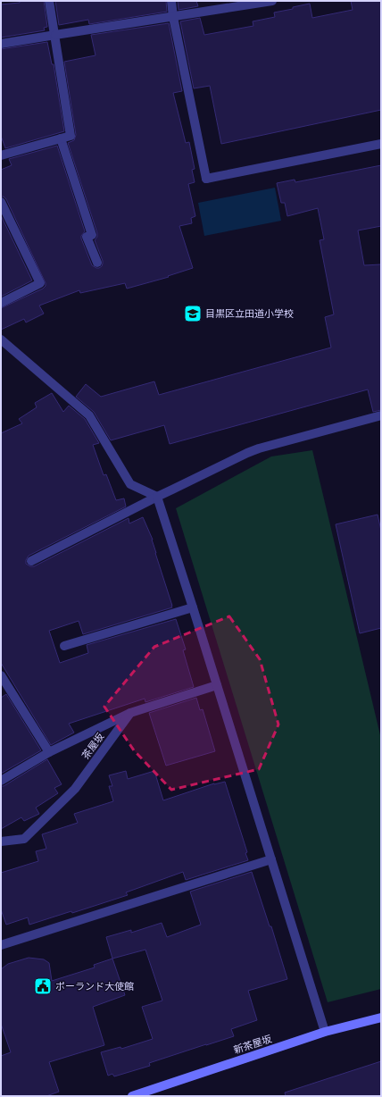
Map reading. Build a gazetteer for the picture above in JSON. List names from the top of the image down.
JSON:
{
  "streets": {
    "street": ["茶屋坂", "新茶屋坂"]
  },
  "places": {
    "school or university": ["目黒区立田道小学校"],
    "public building": ["ポーランド大使館"]
  }
}
